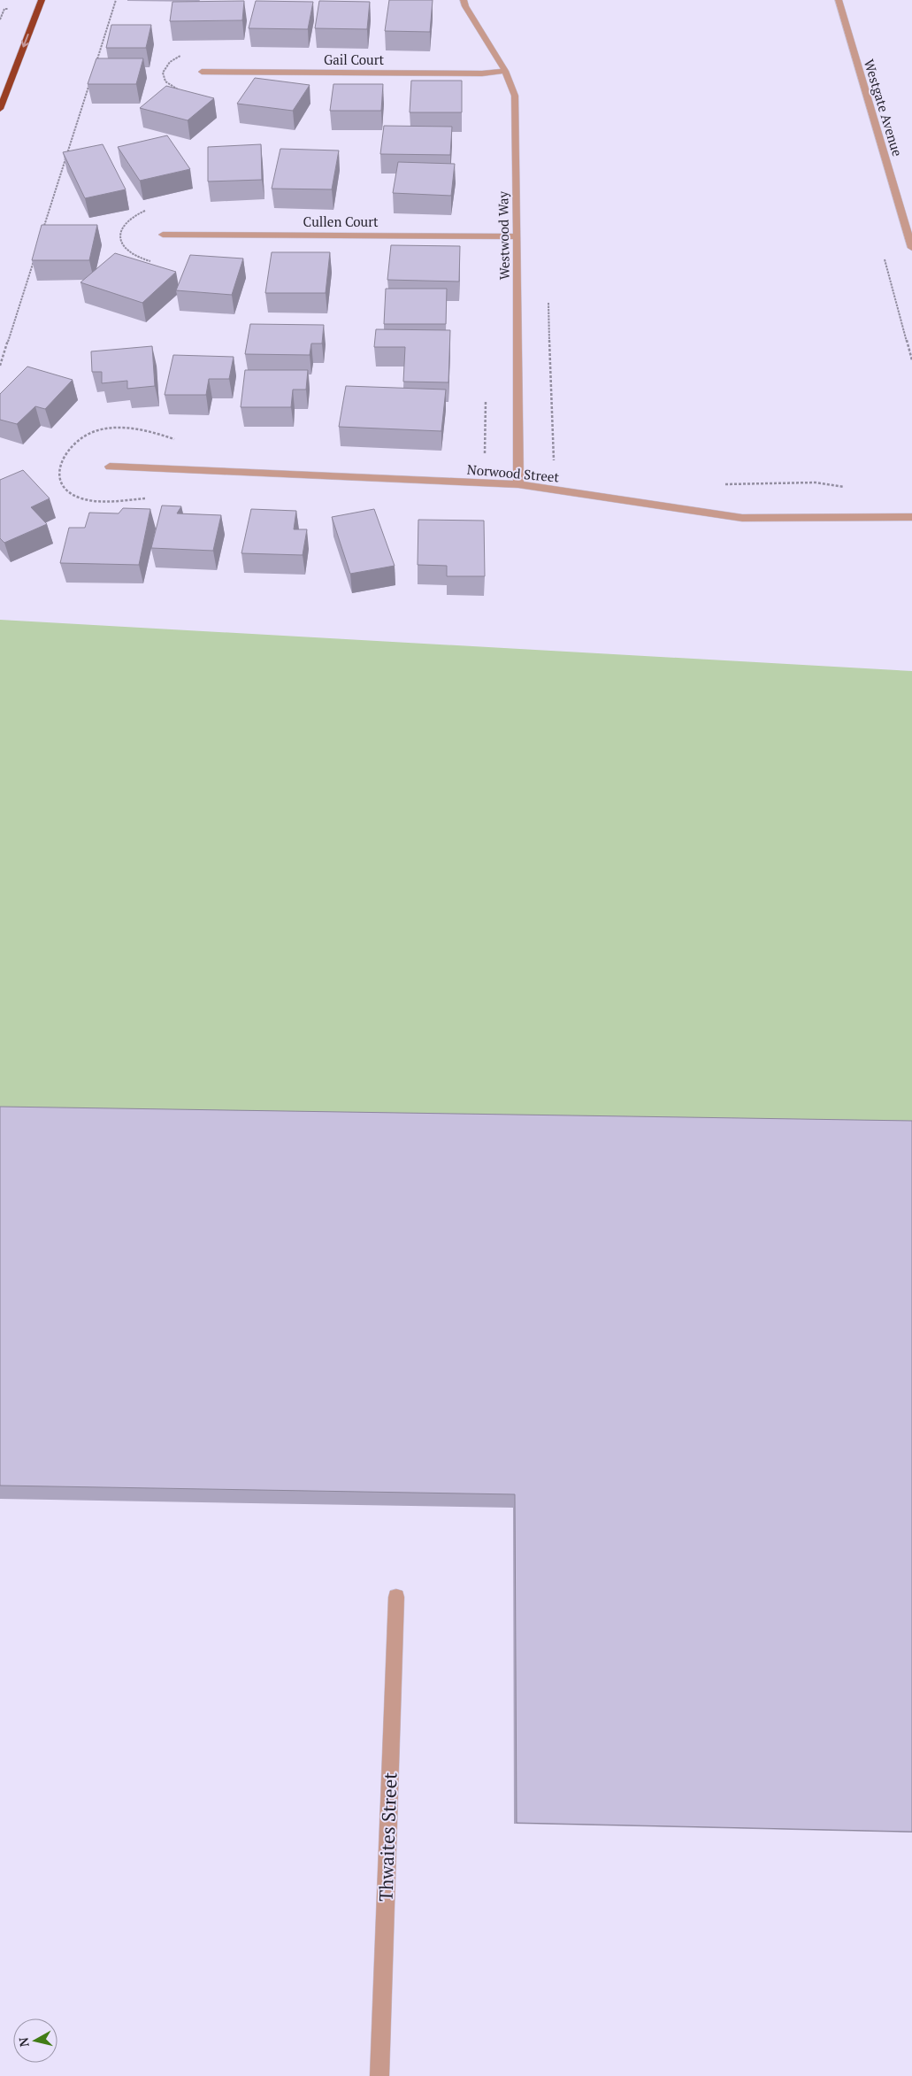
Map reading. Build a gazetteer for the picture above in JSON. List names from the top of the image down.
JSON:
{
  "streets": {
    "street": [
      "Gail Court",
      "Westgate Avenue",
      "Cullen Court",
      "Westwood Way",
      "Norwood Street",
      "Thwaites Street"
    ]
  },
  "crossings": [
    ["Gail Court", "Westwood Way"],
    ["Cullen Court", "Westwood Way"],
    ["Westwood Way", "Norwood Street"]
  ],
  "north": "left"
}
